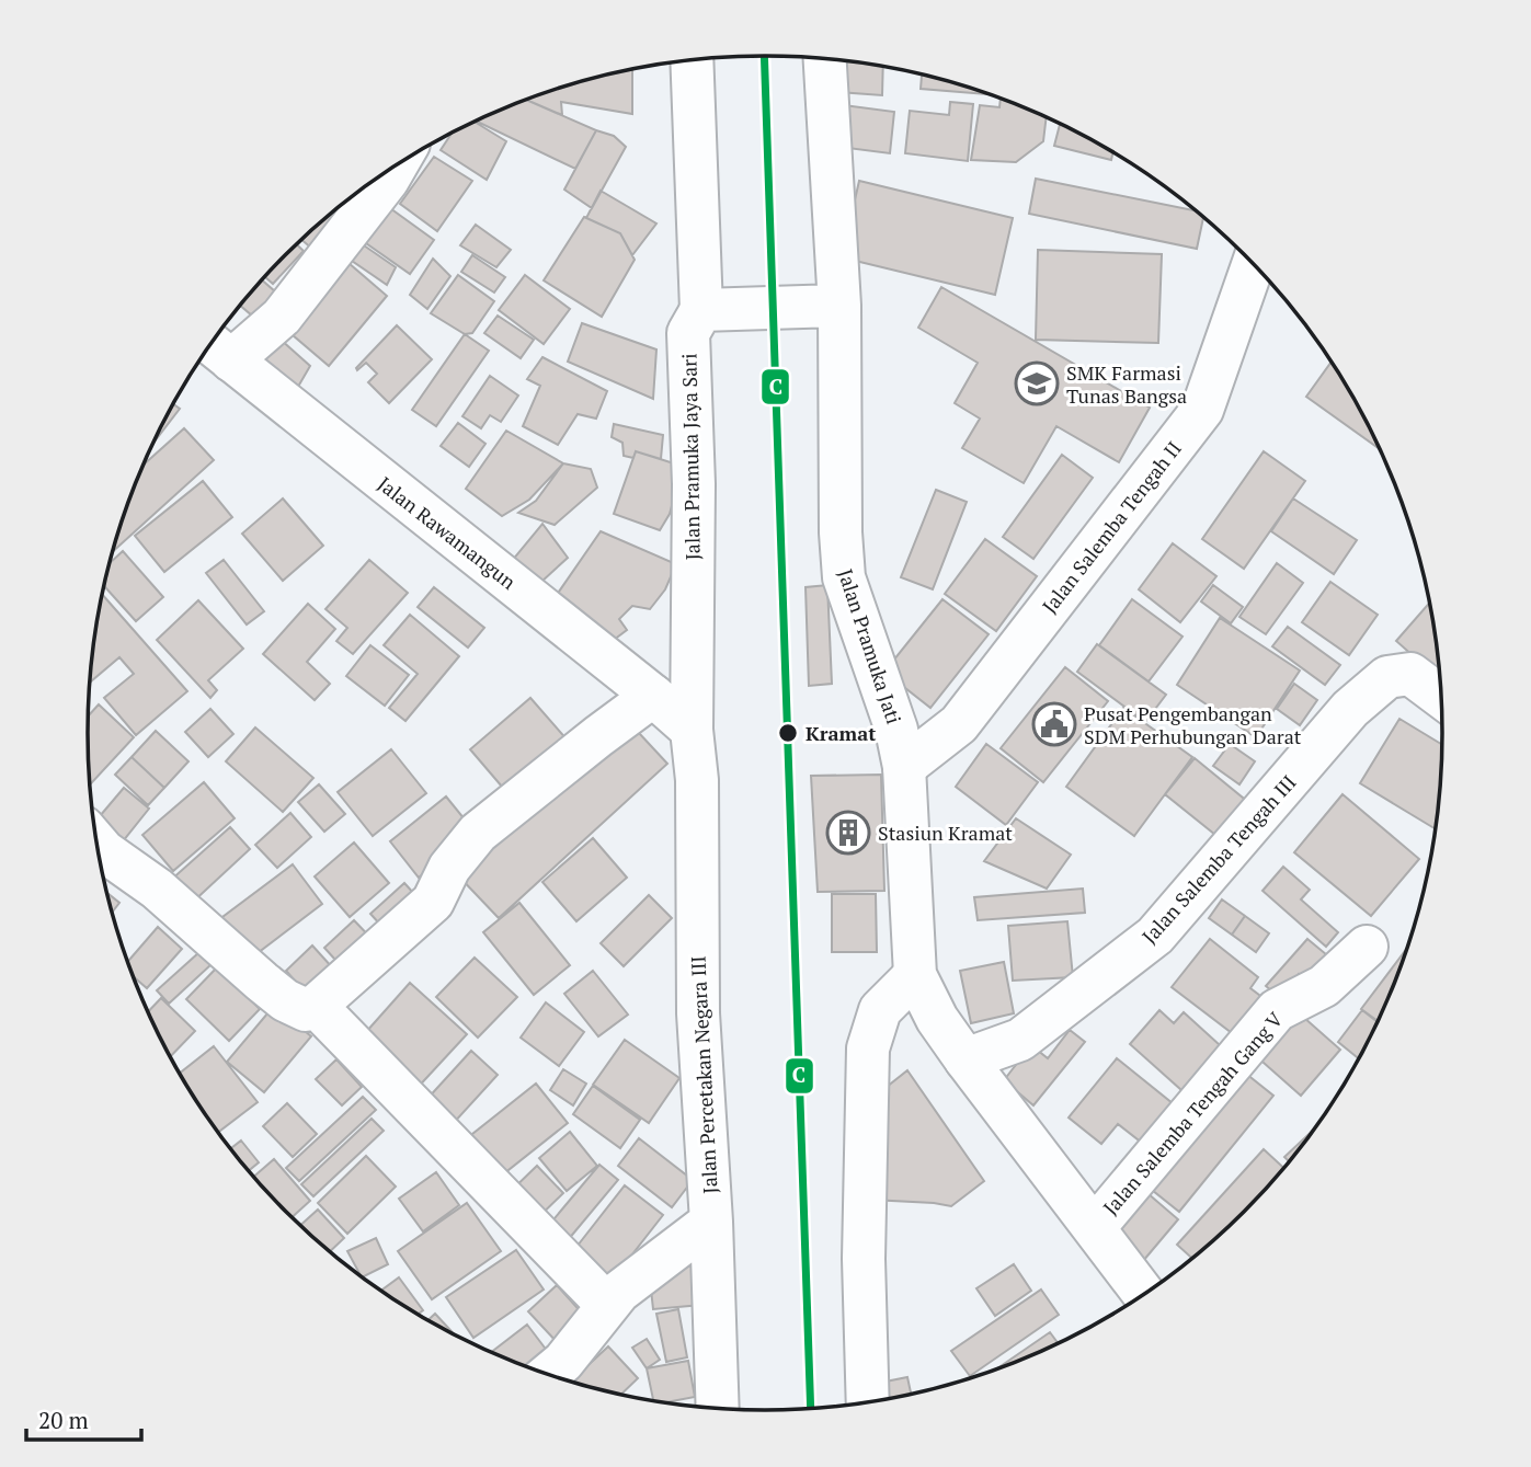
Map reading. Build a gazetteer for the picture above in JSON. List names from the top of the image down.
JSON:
{
  "streets": {
    "street": [
      "Jalan Pramuka Jaya Sari",
      "Jalan Salemba Tengah II",
      "Jalan Rawamangun",
      "Jalan Pramuka Jati",
      "Jalan Salemba Tengah III",
      "Jalan Percetakan Negara III",
      "Jalan Salemba Tengah Gang V"
    ]
  },
  "crossings": [
    ["Jalan Pramuka Jaya Sari", "Jalan Rawamangun"],
    ["Jalan Pramuka Jaya Sari", "Jalan Percetakan Negara III"],
    ["Jalan Salemba Tengah II", "Jalan Pramuka Jati"],
    ["Jalan Rawamangun", "Jalan Percetakan Negara III"],
    ["Jalan Pramuka Jati", "Jalan Salemba Tengah III"],
    ["Jalan Pramuka Jati", "Jalan Salemba Tengah Gang V"]
  ],
  "places": {
    "school or university": ["SMK Farmasi Tunas Bangsa"],
    "public building": ["Pusat Pengembangan SDM Perhubungan Darat"],
    "other": ["Kramat"],
    "building": ["Stasiun Kramat"]
  },
  "lines": ["transit line C"],
  "scale_bar": "20 m"
}
